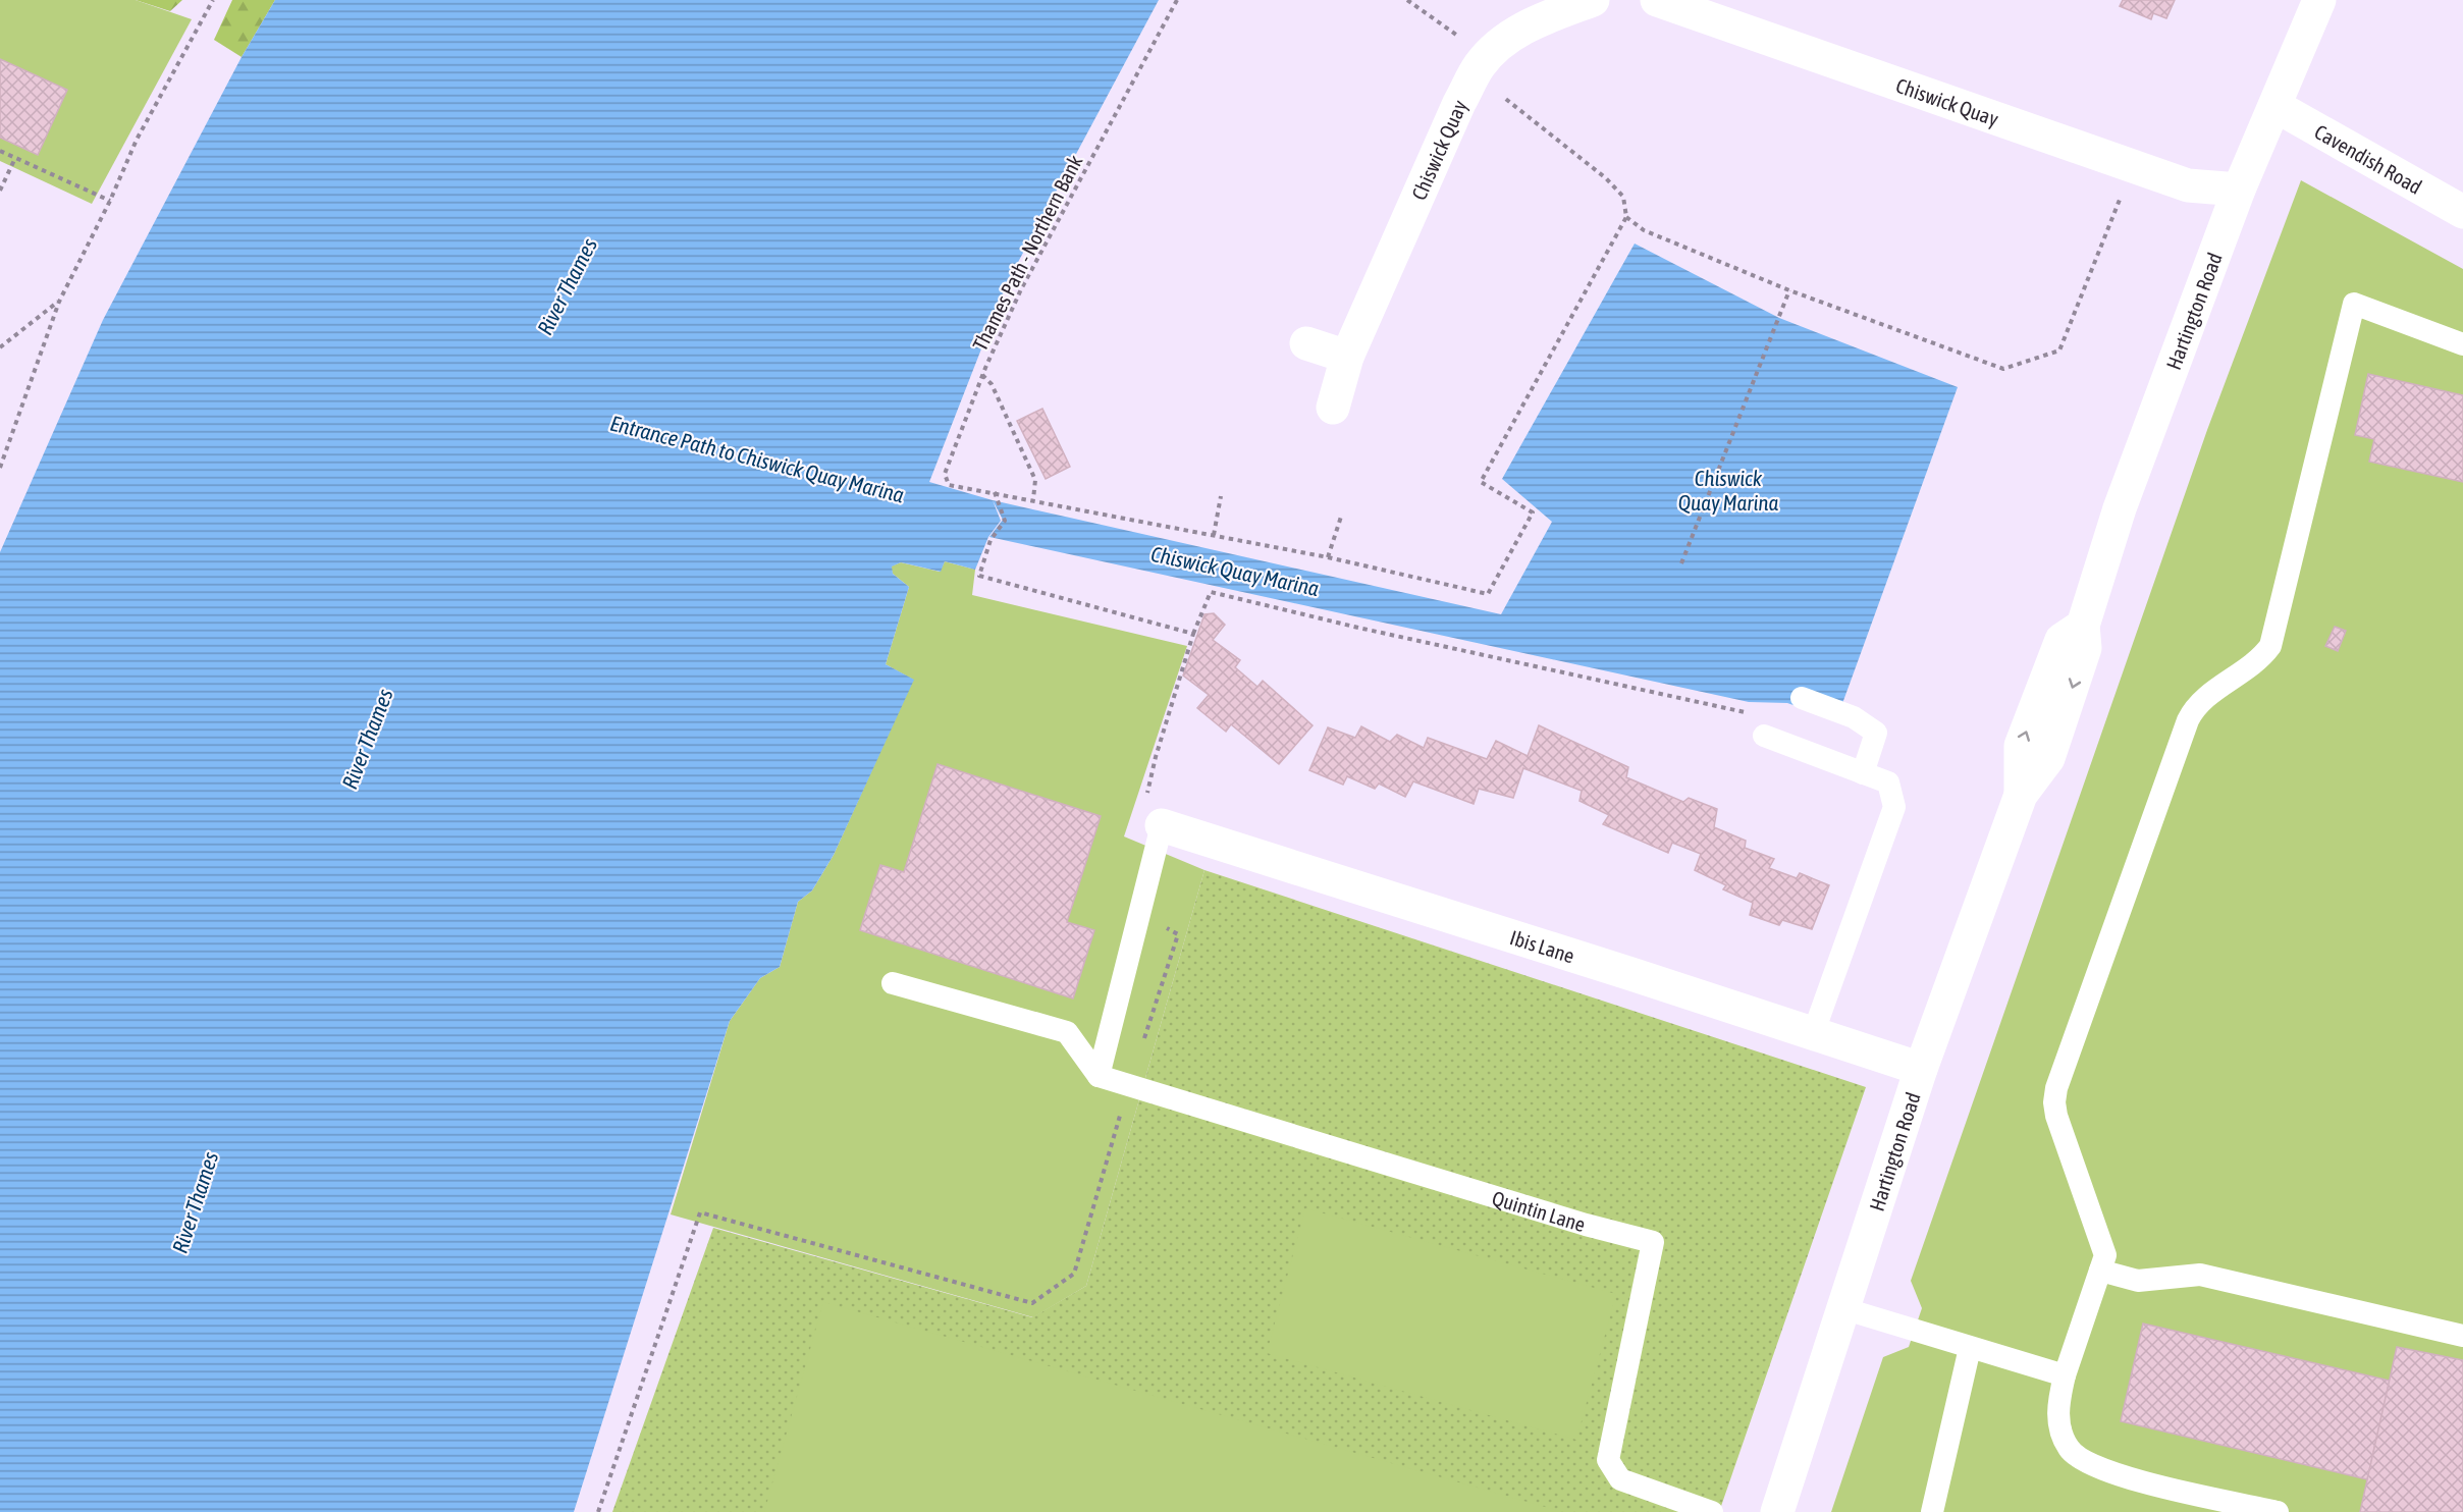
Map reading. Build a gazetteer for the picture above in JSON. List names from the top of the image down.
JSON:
{
  "streets": {
    "street": [
      "Chiswick Quay",
      "Cavendish Road",
      "Hartington Road",
      "Ibis Lane"
    ],
    "lane": ["Quintin Lane"],
    "path": ["Thames Path - Northern Bank"]
  },
  "crossings": [
    ["Chiswick Quay", "Hartington Road"],
    ["Cavendish Road", "Hartington Road"],
    ["Hartington Road", "Ibis Lane"]
  ],
  "water": ["River Thames", "Entrance Path to Chiswick Quay Marina", "Chiswick Quay Marina"]
}
